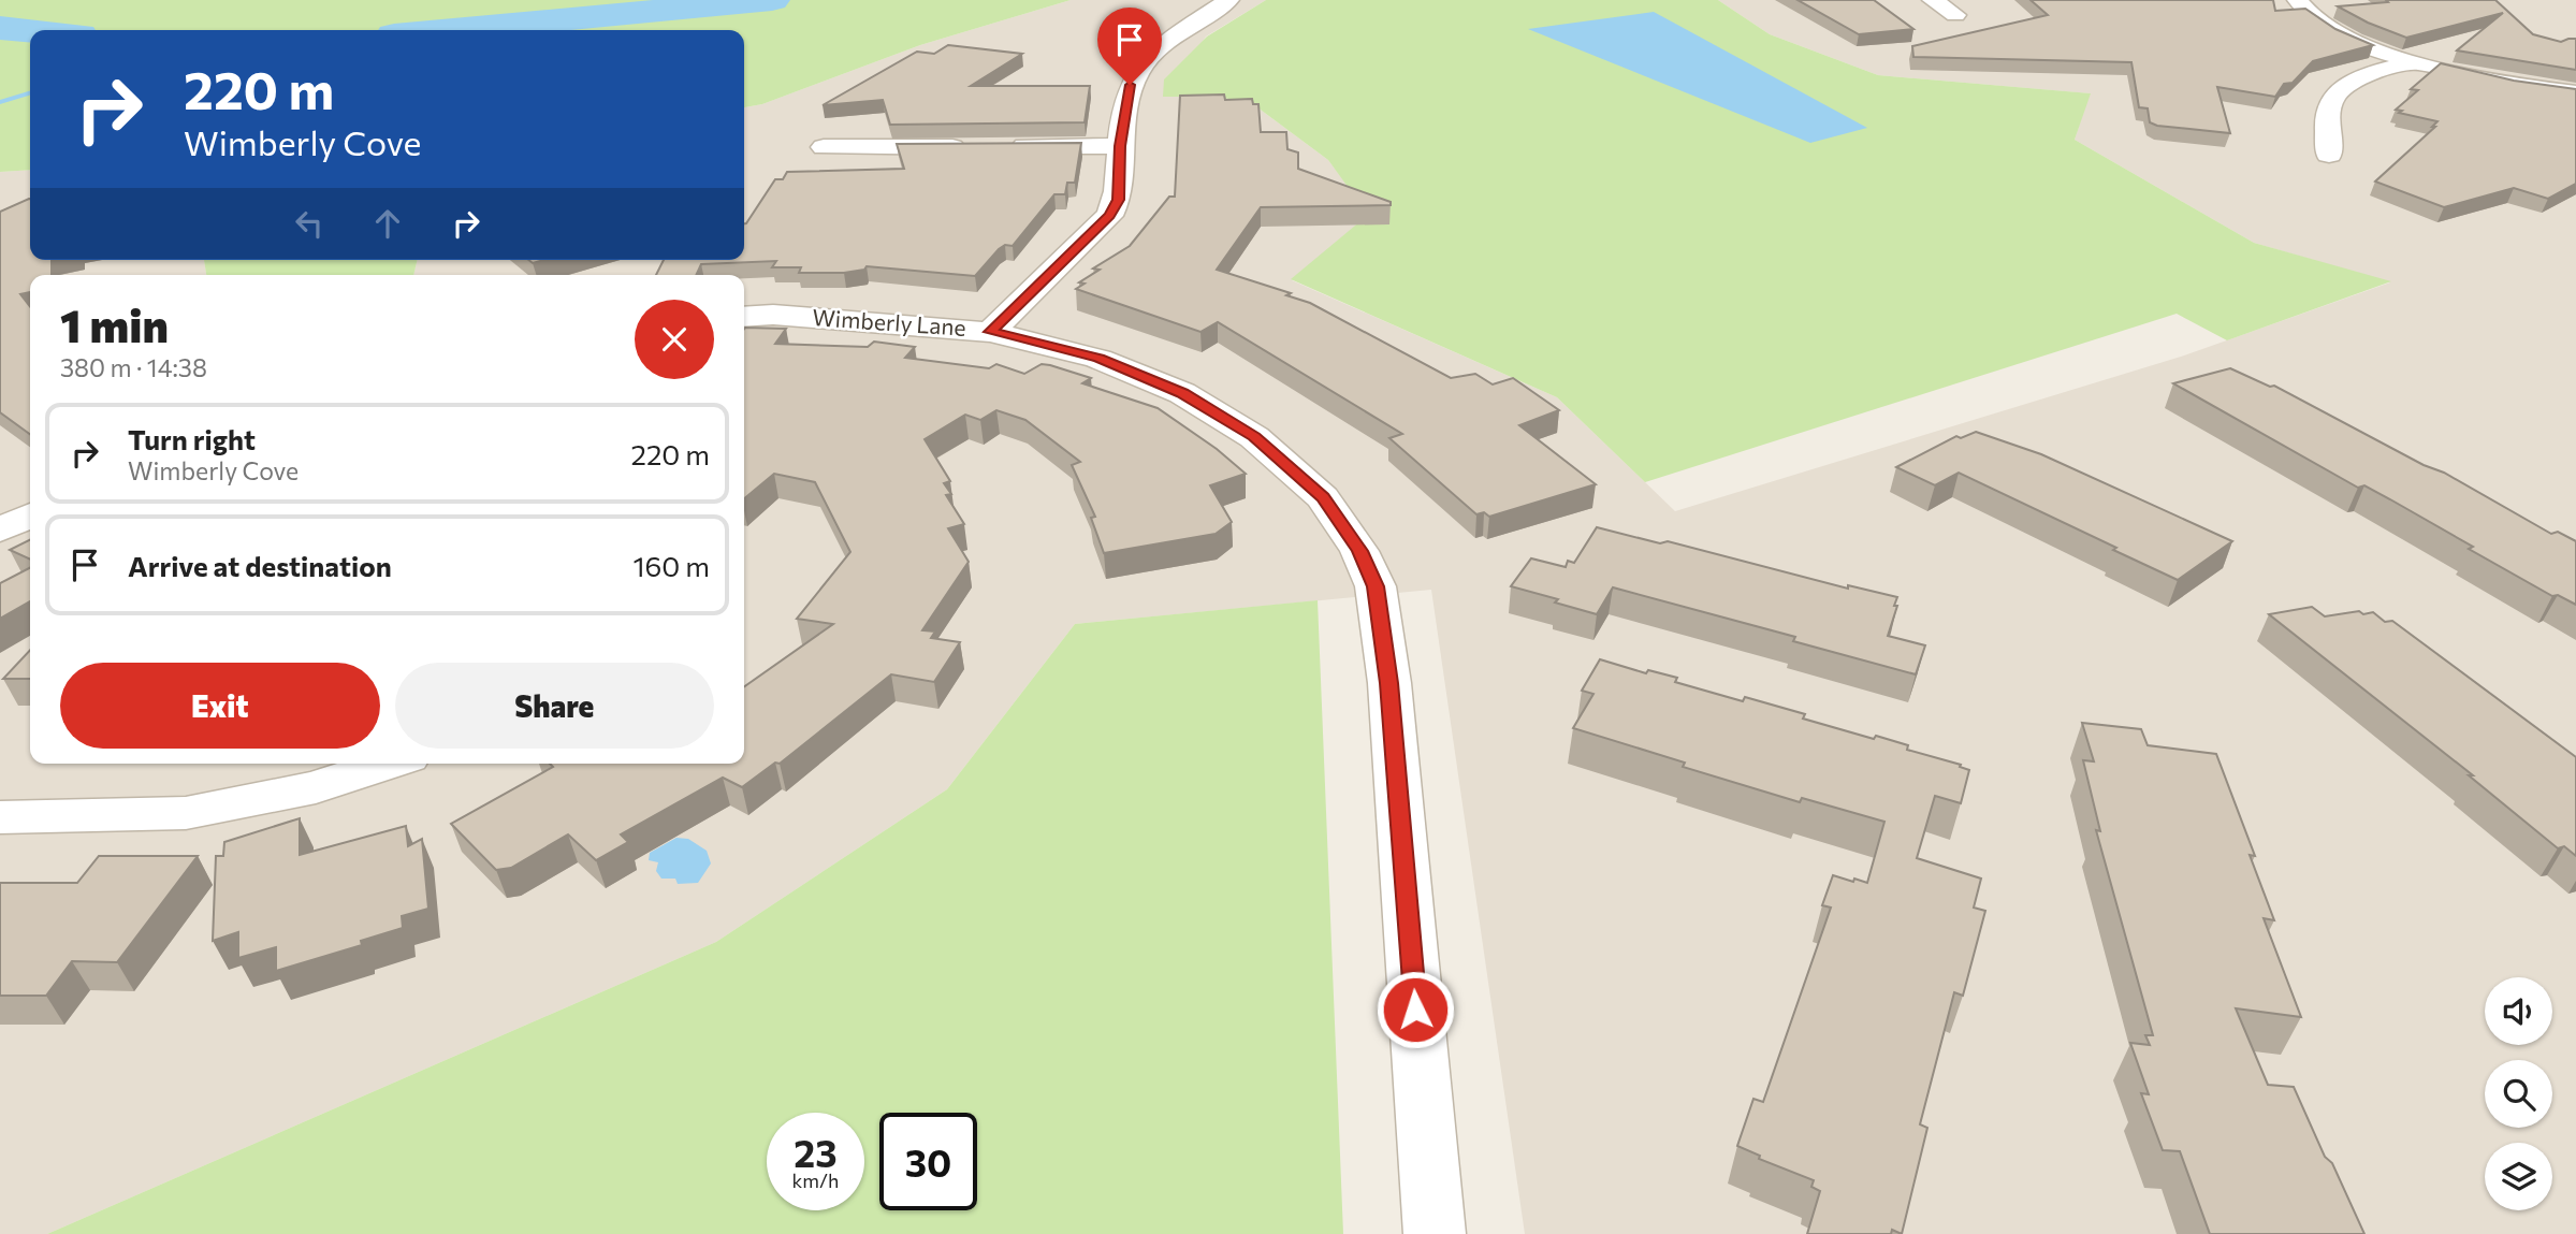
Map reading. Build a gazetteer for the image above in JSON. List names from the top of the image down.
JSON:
{
  "streets": {
    "street": ["Wimberly Lane"]
  },
  "page": {
    "turn": ["220 m", "Wimberly Cove"],
    "heading": ["1 min", "380 m · 14:38"],
    "list": [
      {
        "name": "Turn right",
        "note": "Wimberly Cove",
        "value": "220 m"
      },
      {
        "name": "Arrive at destination",
        "value": "160 m"
      }
    ],
    "buttons": ["Exit", "Share"],
    "speed": "23 km/h",
    "limit": "30"
  }
}
